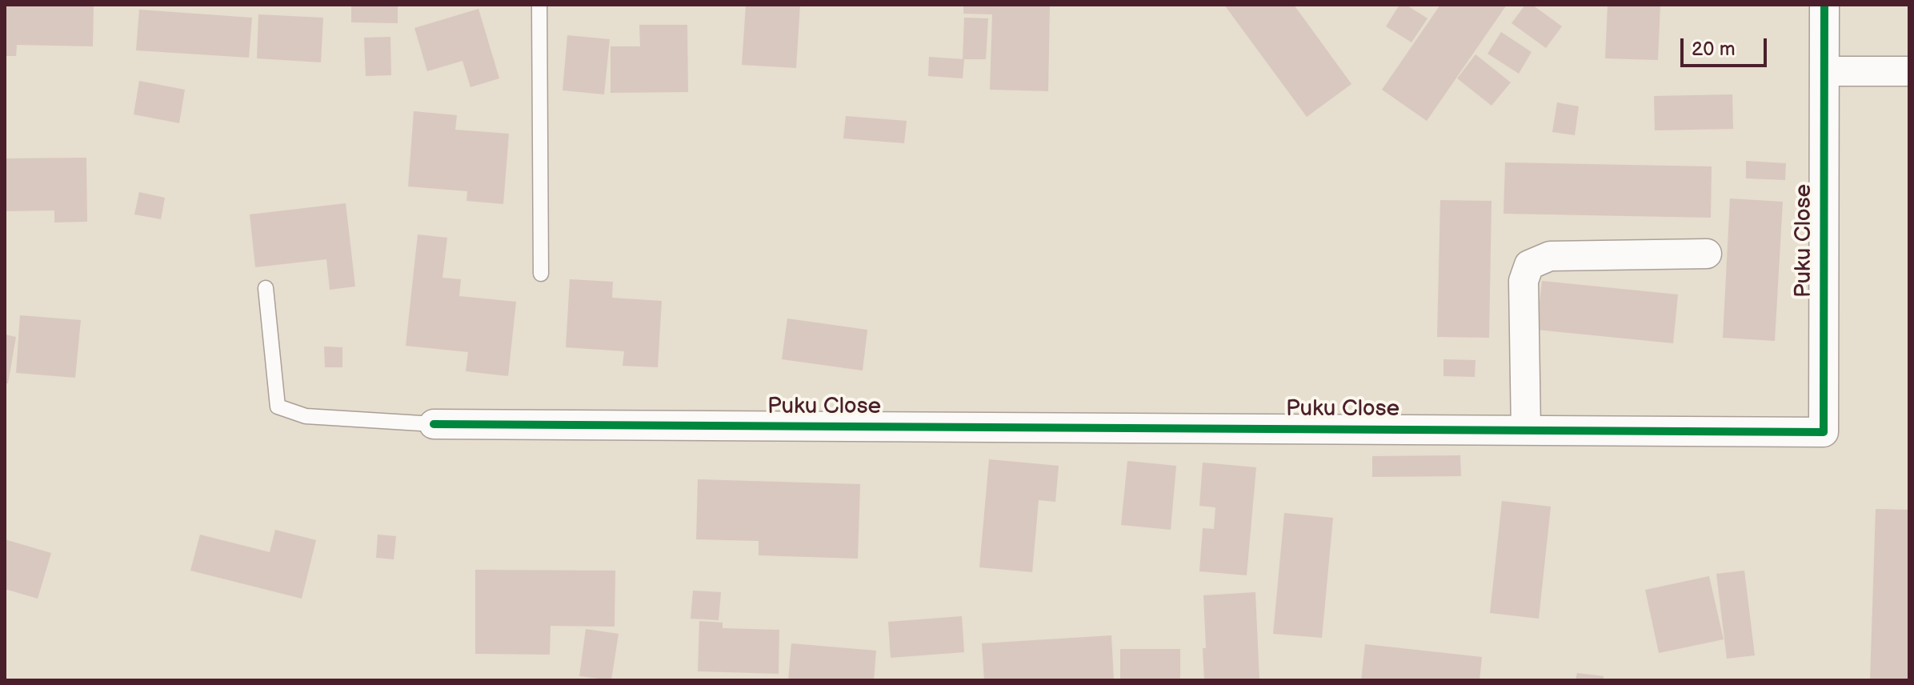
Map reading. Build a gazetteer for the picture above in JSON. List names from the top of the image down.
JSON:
{
  "streets": {
    "street": ["Puku Close"]
  },
  "scale_bar": "20 m"
}
